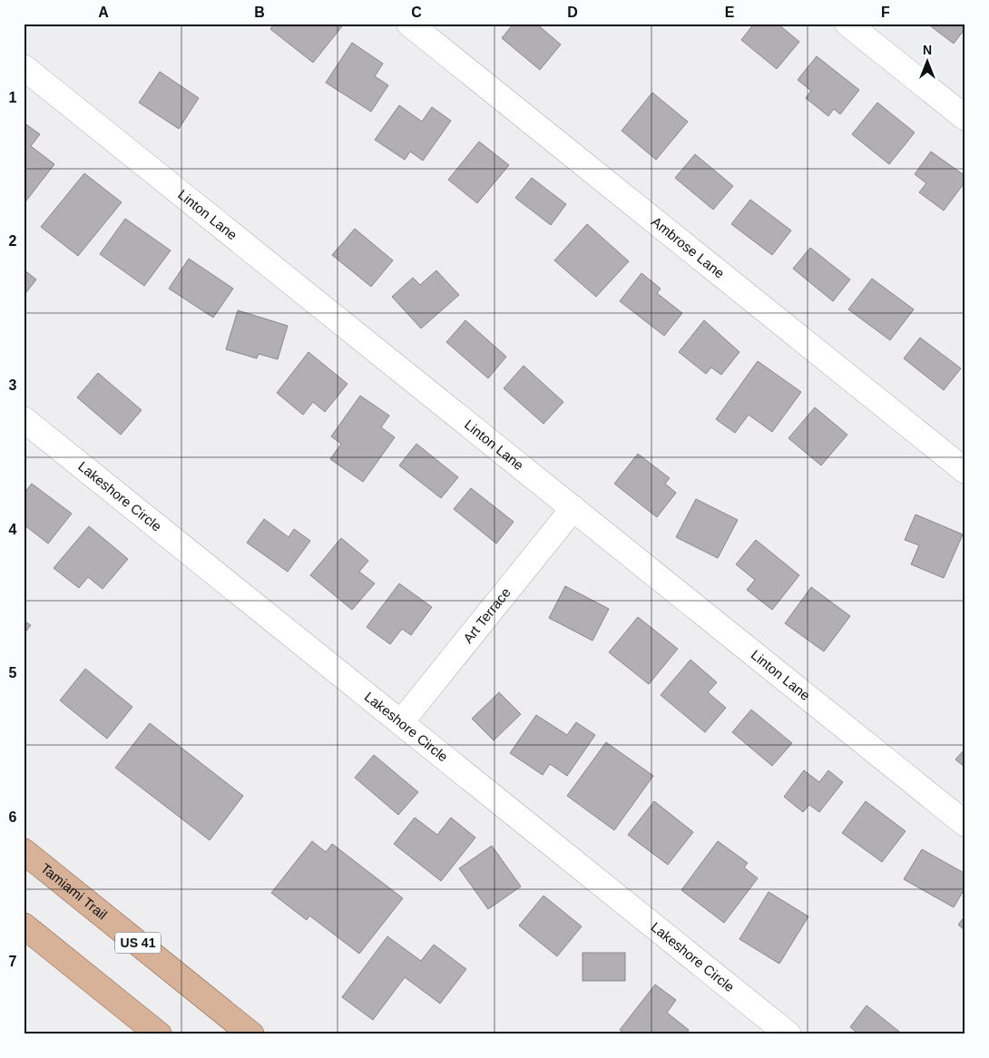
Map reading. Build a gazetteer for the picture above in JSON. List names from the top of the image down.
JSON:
{
  "streets": {
    "main road": ["Tamiami Trail", "US 41"],
    "street": [
      "Linton Lane",
      "Ambrose Lane",
      "Lakeshore Circle",
      "Art Terrace"
    ]
  },
  "crossings": [
    ["Linton Lane", "Art Terrace"],
    ["Lakeshore Circle", "Art Terrace"]
  ],
  "north": "top",
  "grid": {
    "columns": [
      "A",
      "B",
      "C",
      "D",
      "E",
      "F"
    ],
    "rows": [
      "1",
      "2",
      "3",
      "4",
      "5",
      "6",
      "7"
    ]
  }
}
